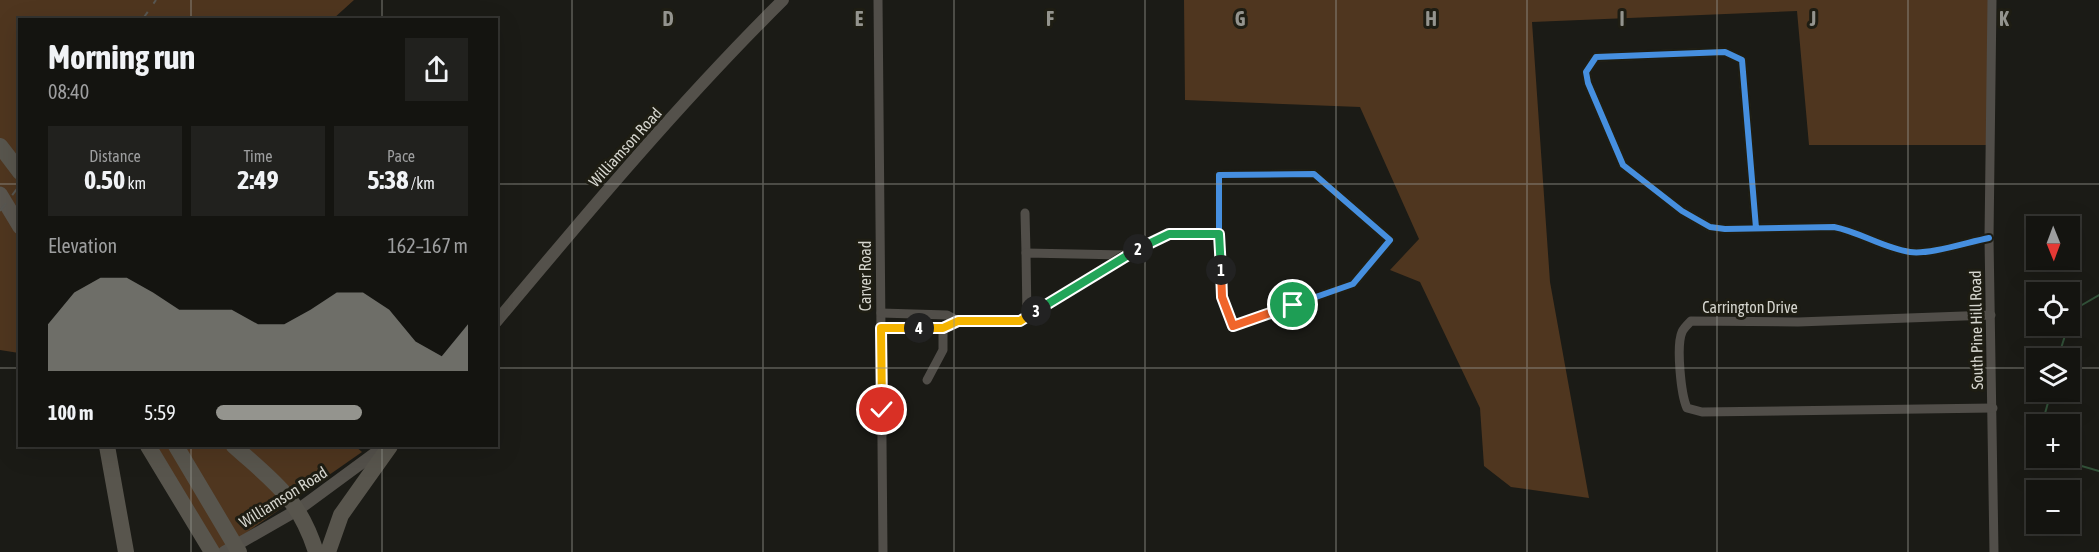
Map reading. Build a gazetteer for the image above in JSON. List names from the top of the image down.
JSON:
{
  "streets": {
    "main road": ["Williamson Road"],
    "street": ["Carver Road", "Carrington Drive", "South Pine Hill Road"]
  },
  "crossings": [
    ["Carrington Drive", "South Pine Hill Road"]
  ],
  "north": "bottom",
  "page": {
    "heading": ["Morning run", "08:40"],
    "stats": [
      ["Distance", "0.50 km"],
      ["Time", "2:49"],
      ["Pace", "5:38 /km"]
    ],
    "map_buttons": ["+", "−"],
    "chart": ["Elevation", "162–167 m"],
    "pins": [
      "2",
      "1",
      "3",
      "4"
    ],
    "list": [
      {
        "name": "100 m",
        "note": "5:59"
      }
    ]
  },
  "grid": {
    "columns": [
      "D",
      "E",
      "F",
      "G",
      "H",
      "I",
      "J",
      "K"
    ]
  }
}
